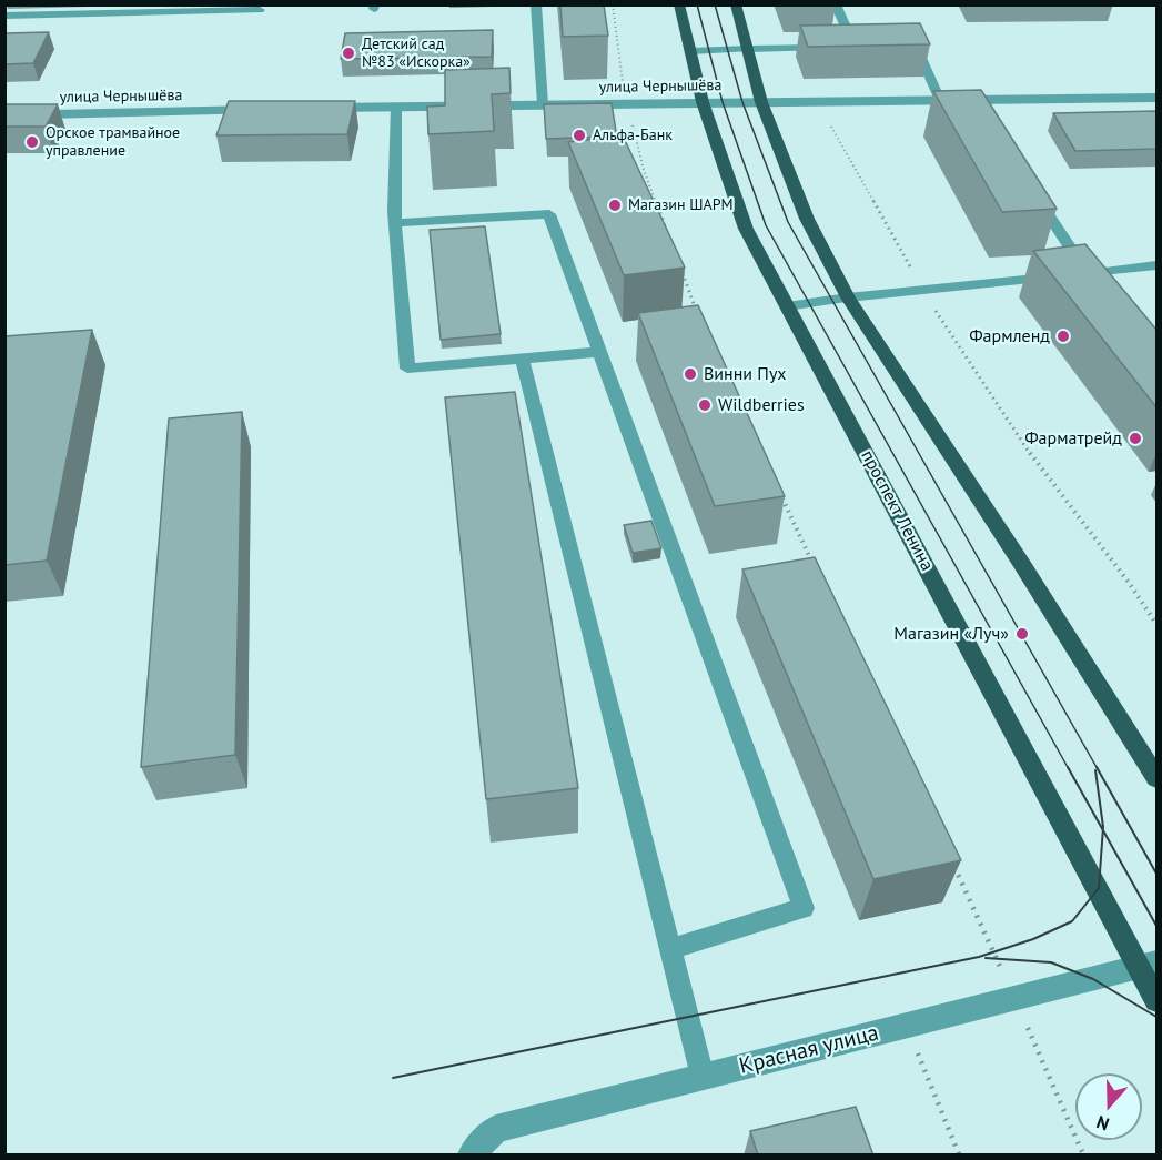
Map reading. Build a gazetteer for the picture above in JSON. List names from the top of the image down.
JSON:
{
  "streets": {
    "main road": ["проспект Ленина"],
    "street": ["улица Чернышёва", "Красная улица"]
  },
  "crossings": [
    ["улица Чернышёва", "проспект Ленина"],
    ["проспект Ленина", "Красная улица"]
  ],
  "places": [
    "Детский сад №83 «Искорка»",
    "Альфа-Банк",
    "Орское трамвайное управление",
    "Магазин ШАРМ",
    "Фармленд",
    "Винни Пух",
    "Wildberries",
    "Фарматрейд",
    "Магазин «Луч»"
  ],
  "north": "bottom"
}
